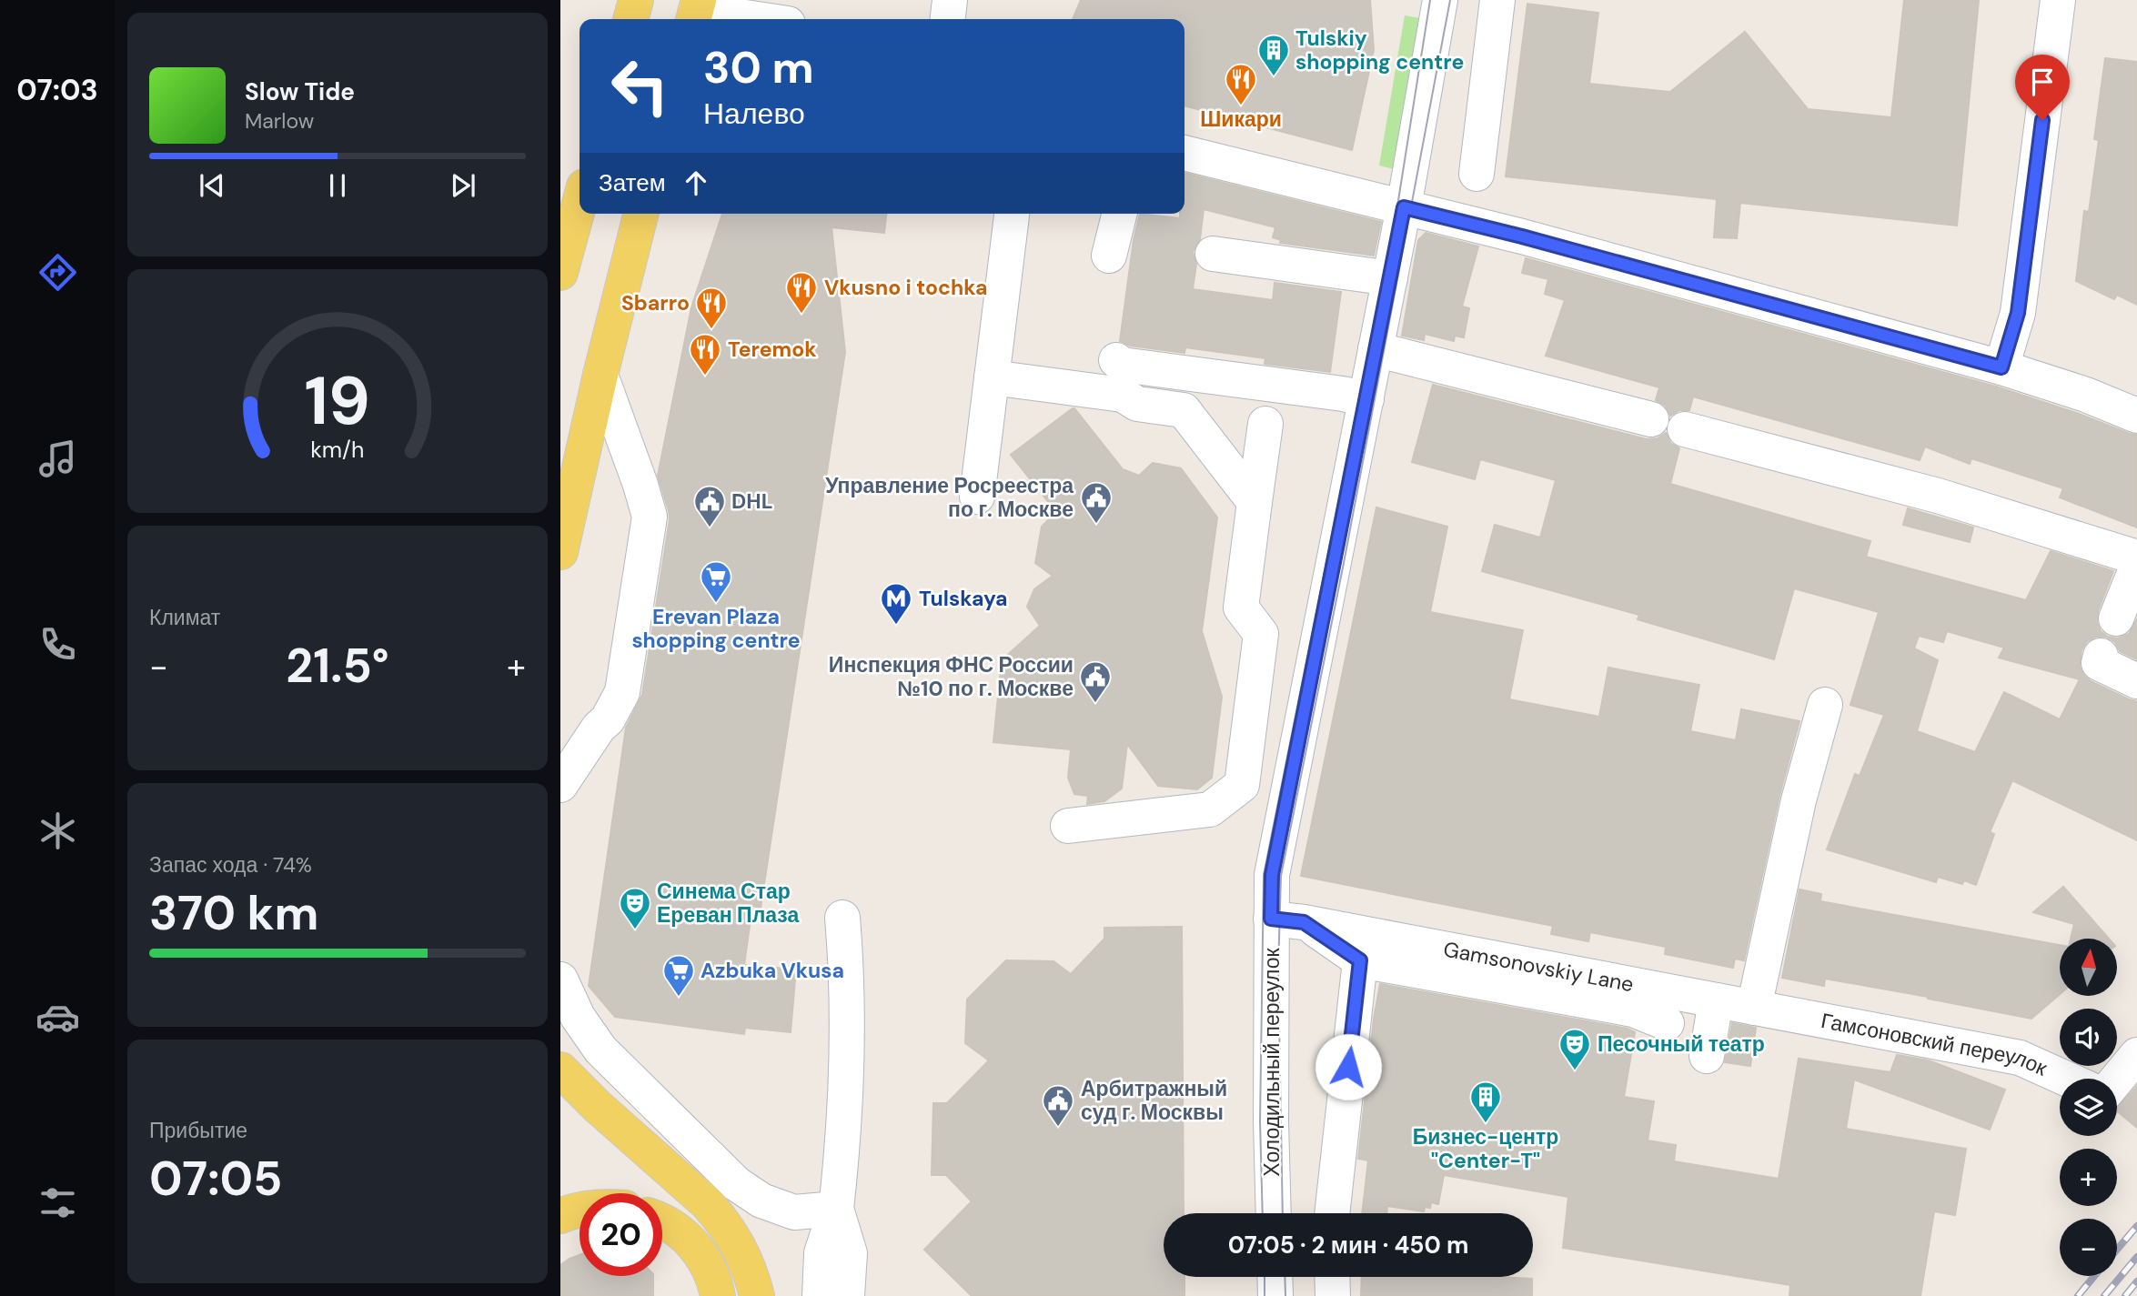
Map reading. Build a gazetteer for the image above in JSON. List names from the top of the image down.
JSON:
{
  "streets": {
    "street": ["Gamsonovskiy Lane", "Гамсоновский переулок", "Холодильный переулок"]
  },
  "crossings": [
    ["Gamsonovskiy Lane", "Гамсоновский переулок"],
    ["Gamsonovskiy Lane", "Холодильный переулок"]
  ],
  "places": {
    "building": ["Tulskiy shopping centre", "Бизнес-центр \"Center-T\""],
    "restaurant": [
      "Шикари",
      "Vkusno i tochka",
      "Sbarro",
      "Teremok"
    ],
    "public building": [
      "Управление Росреестра по г. Москве",
      "DHL",
      "Инспекция ФНС России №10 по г. Москве",
      "Арбитражный суд г. Москвы"
    ],
    "supermarket": ["Erevan Plaza shopping centre", "Azbuka Vkusa"],
    "metro station": ["Tulskaya"],
    "theatre": ["Синема Стар Ереван Плаза", "Песочный театр"]
  },
  "north": "top",
  "page": {
    "tabs": "07:03",
    "turn": ["30 m", "Налево"],
    "song": ["Slow Tide", "Marlow"],
    "then": "Затем",
    "tile": [
      "Климат",
      ["Запас хода · 74%", "370 km"],
      ["Прибытие", "07:05"]
    ],
    "heat": ["−", "21.5°", "+"],
    "map_buttons": ["+", "−"],
    "limit": "20",
    "trip": "07:05 · 2 мин · 450 m",
    "gauge": ["19", "km/h"]
  }
}
